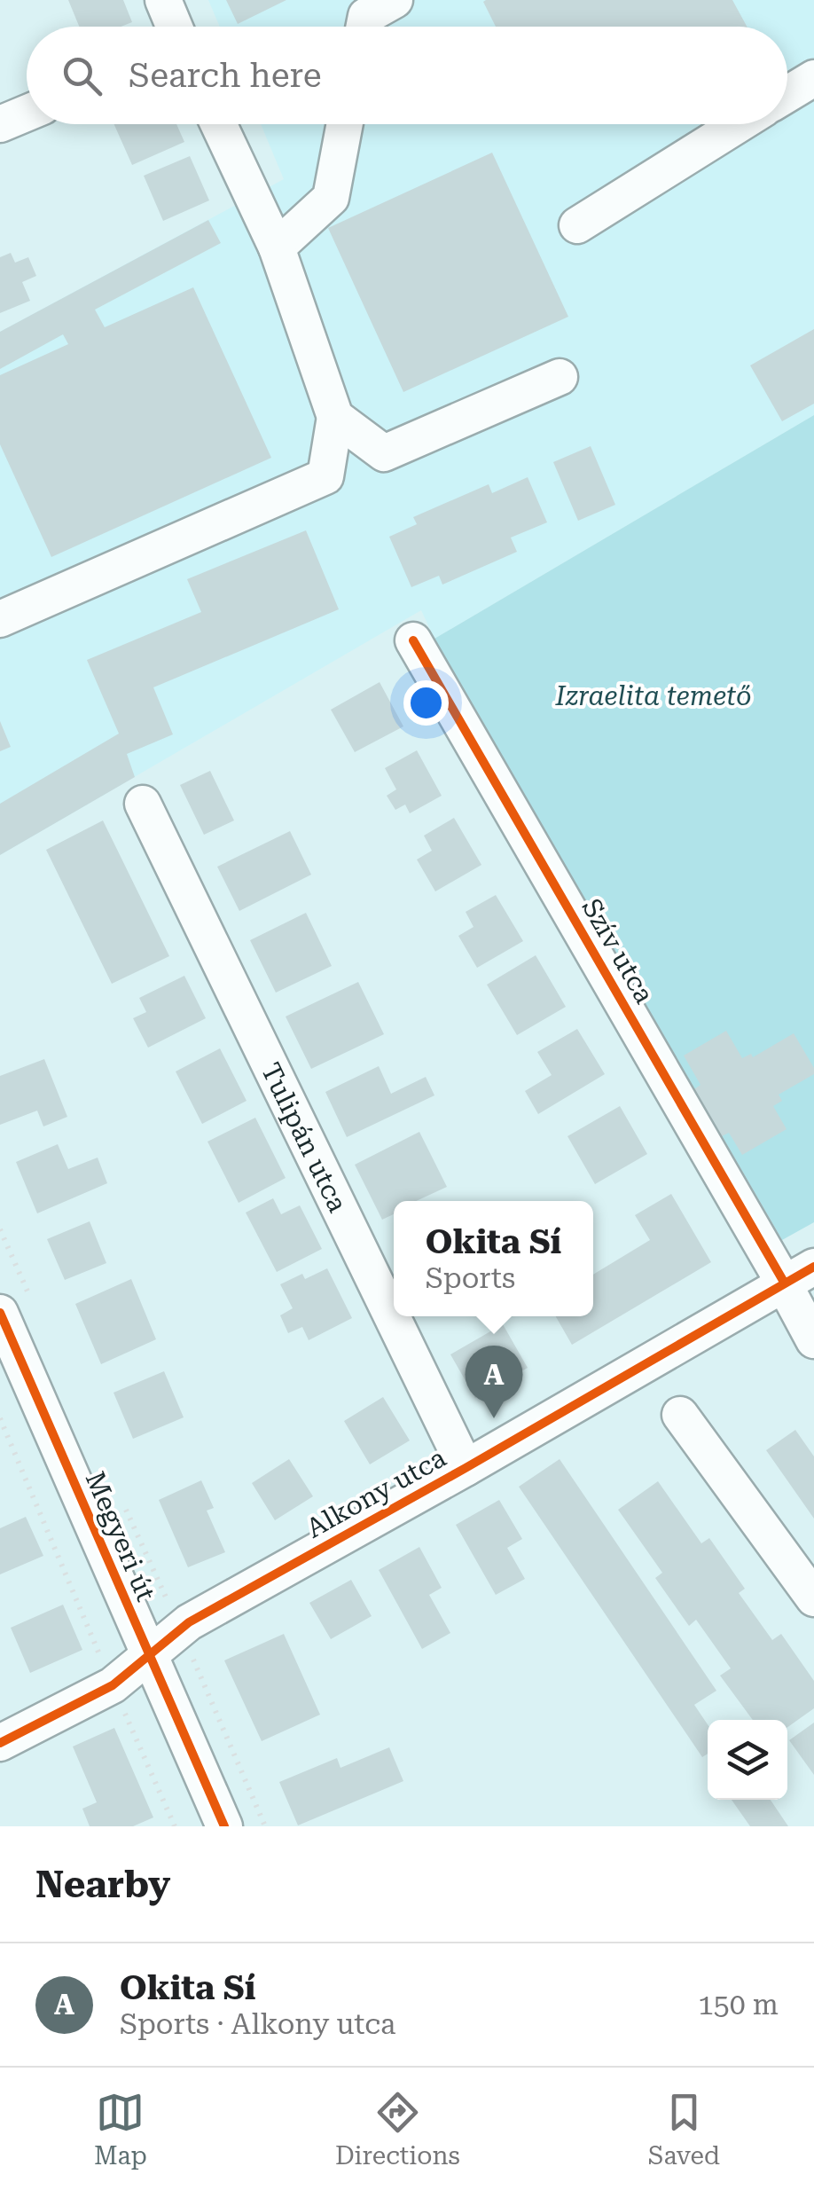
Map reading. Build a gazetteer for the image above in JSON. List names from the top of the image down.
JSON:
{
  "streets": {
    "street": [
      "Szív utca",
      "Tulipán utca",
      "Alkony utca",
      "Megyeri út"
    ]
  },
  "crossings": [
    ["Szív utca", "Alkony utca"],
    ["Tulipán utca", "Alkony utca"],
    ["Alkony utca", "Megyeri út"]
  ],
  "parks": ["Izraelita temető"],
  "page": {
    "search": "Search here",
    "popup": ["Okita Sí", "Sports"],
    "pins": "A",
    "heading": "Nearby",
    "list": [
      {
        "mark": "A",
        "name": "Okita Sí",
        "note": "Sports · Alkony utca",
        "value": "150 m"
      }
    ],
    "nav": ["Map", "Directions", "Saved"]
  }
}
